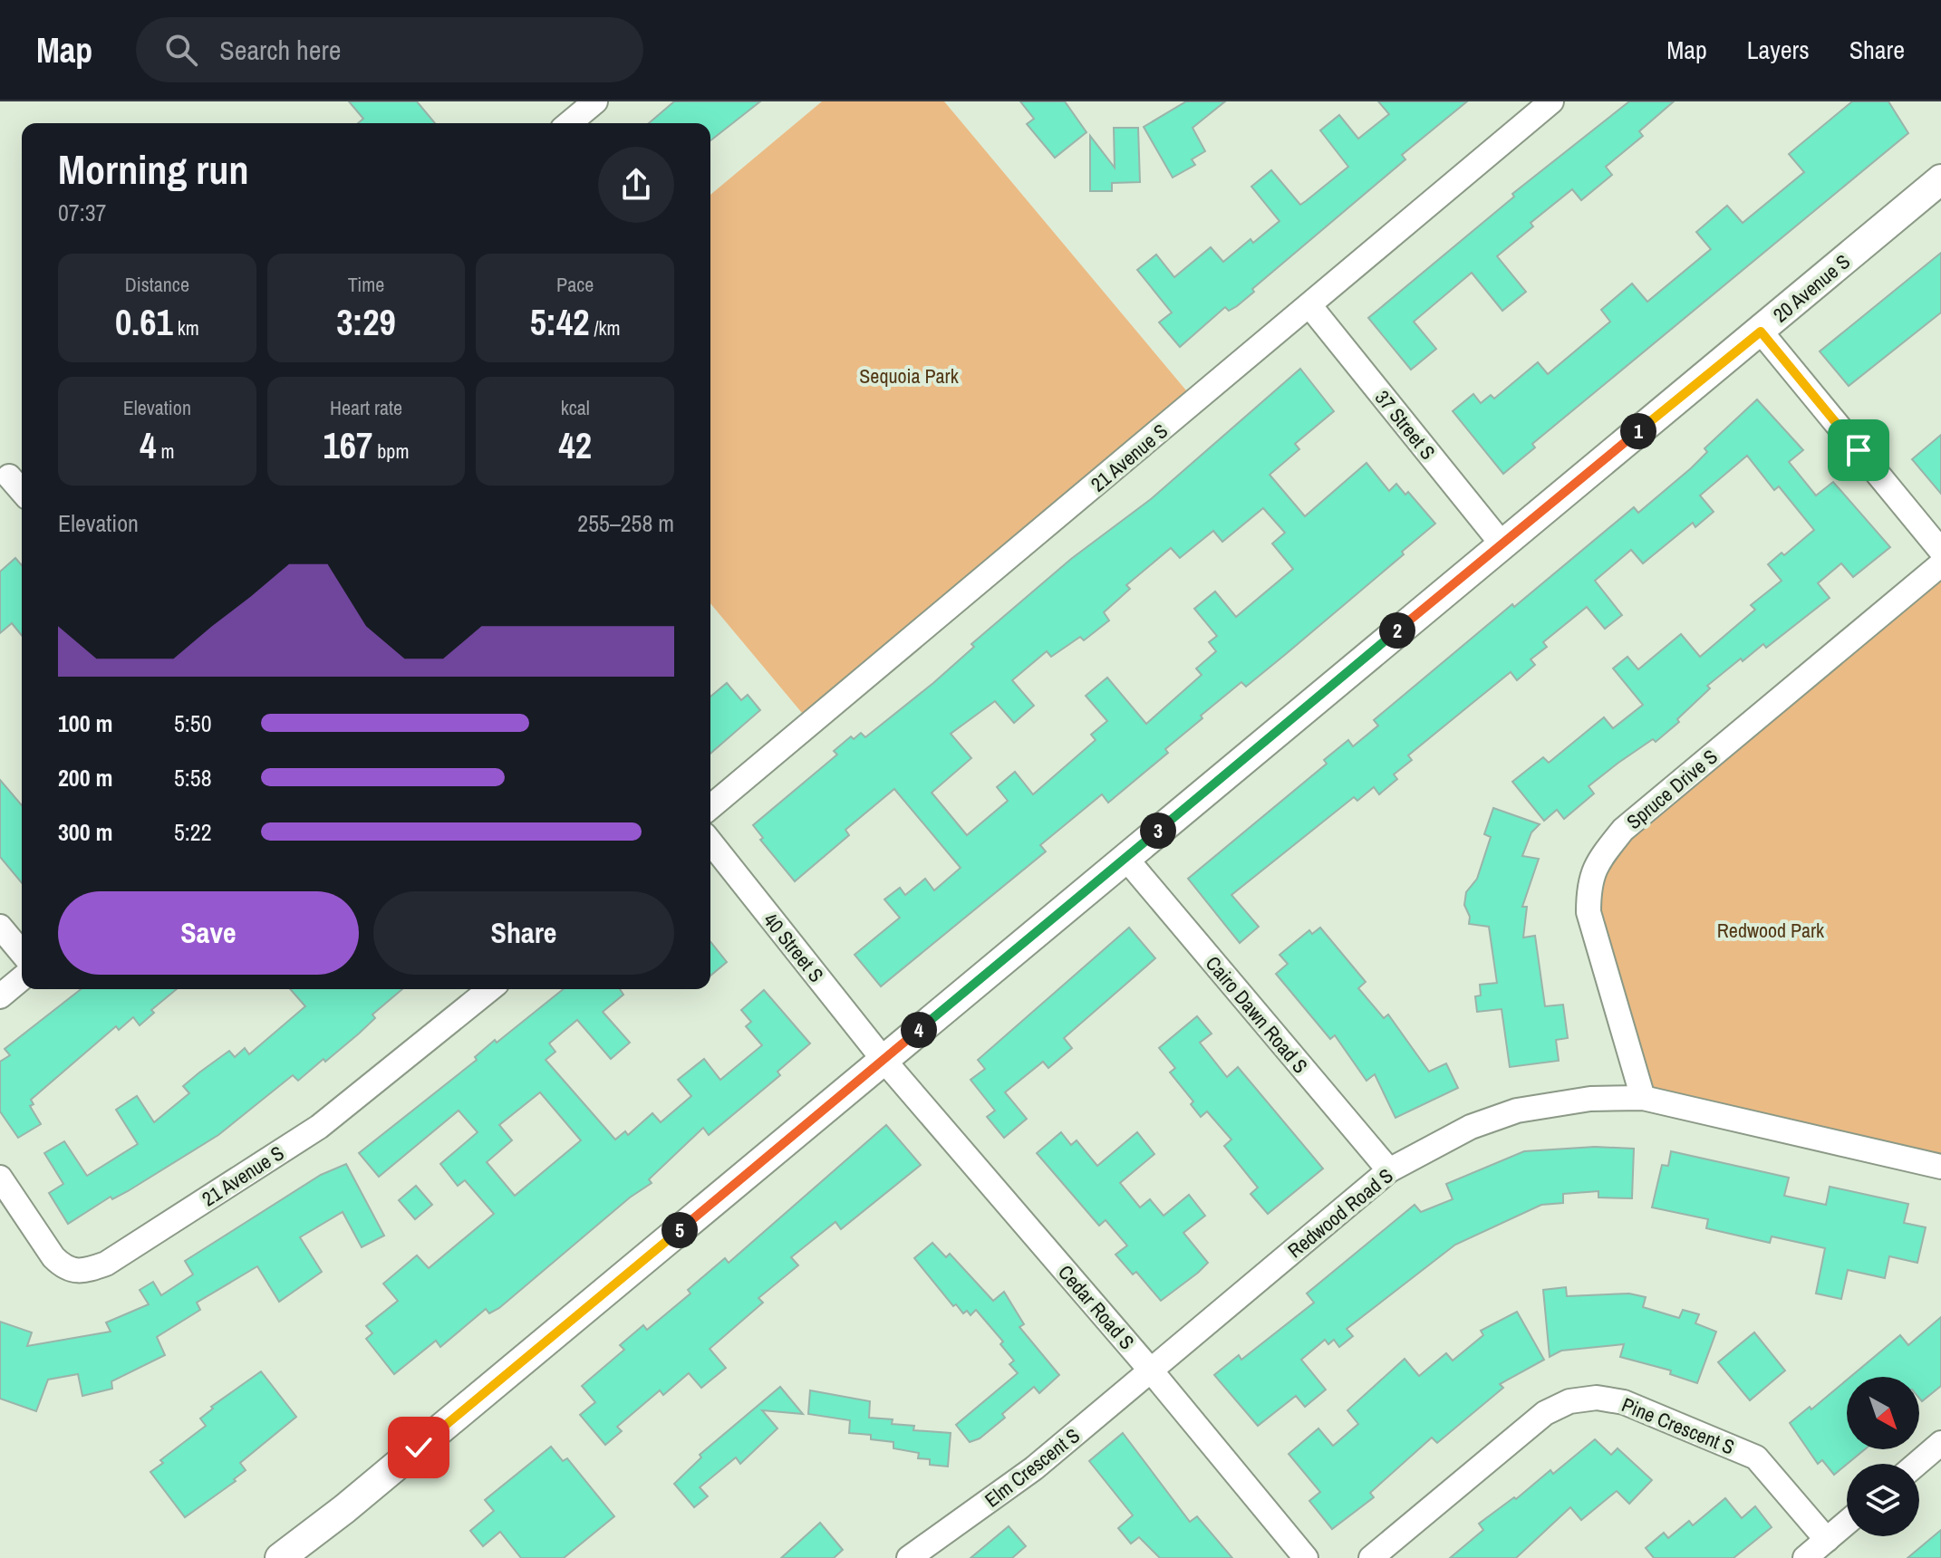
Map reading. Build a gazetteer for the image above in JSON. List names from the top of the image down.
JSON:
{
  "streets": {
    "street": [
      "20 Avenue S",
      "37 Street S",
      "21 Avenue S",
      "Spruce Drive S",
      "40 Street S",
      "Cairo Dawn Road S",
      "Redwood Road S",
      "Cedar Road S",
      "Pine Crescent S",
      "Elm Crescent S"
    ]
  },
  "crossings": [
    ["20 Avenue S", "37 Street S"],
    ["20 Avenue S", "40 Street S"],
    ["20 Avenue S", "Cairo Dawn Road S"],
    ["20 Avenue S", "Cedar Road S"],
    ["37 Street S", "21 Avenue S"],
    ["Spruce Drive S", "Redwood Road S"],
    ["40 Street S", "Cedar Road S"],
    ["Cairo Dawn Road S", "Redwood Road S"],
    ["Redwood Road S", "Cedar Road S"],
    ["Redwood Road S", "Elm Crescent S"],
    ["Cedar Road S", "Elm Crescent S"]
  ],
  "parks": ["Sequoia Park", "Redwood Park"],
  "north": "bottom right",
  "page": {
    "header": "Map",
    "search": "Search here",
    "nav": ["Map", "Layers", "Share"],
    "heading": ["Morning run", "07:37"],
    "stats": [
      ["Distance", "0.61 km"],
      ["Time", "3:29"],
      ["Pace", "5:42 /km"],
      ["Elevation", "4 m"],
      ["Heart rate", "167 bpm"],
      ["kcal", "42"]
    ],
    "pins": [
      "1",
      "2",
      "3",
      "4",
      "5"
    ],
    "chart": ["Elevation", "255–258 m"],
    "list": [
      {
        "name": "100 m",
        "note": "5:50"
      },
      {
        "name": "200 m",
        "note": "5:58"
      },
      {
        "name": "300 m",
        "note": "5:22"
      }
    ],
    "buttons": ["Save", "Share"]
  }
}
